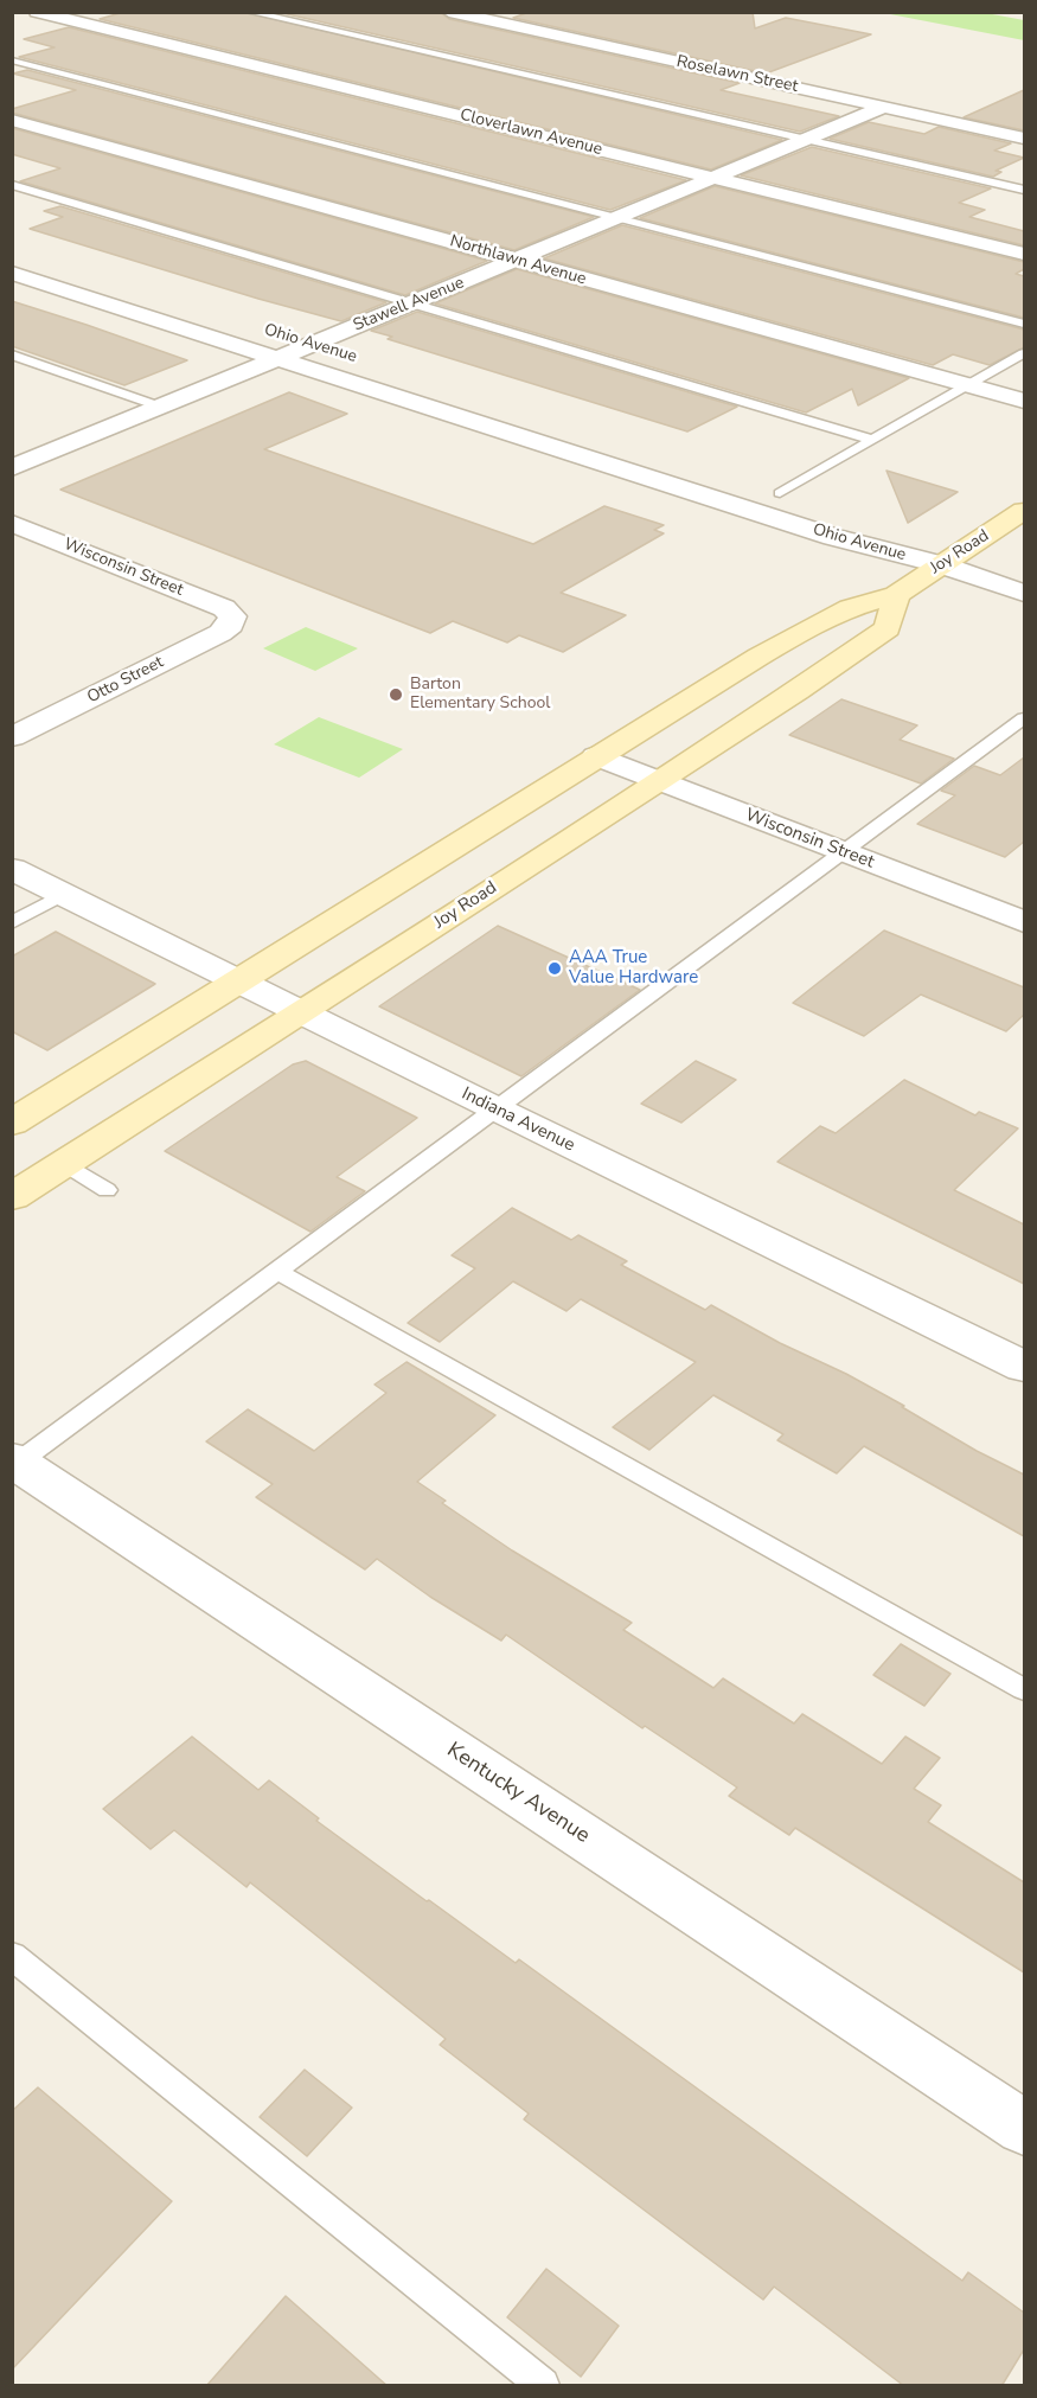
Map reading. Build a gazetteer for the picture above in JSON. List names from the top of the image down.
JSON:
{
  "streets": {
    "street": [
      "Roselawn Street",
      "Cloverlawn Avenue",
      "Northlawn Avenue",
      "Stawell Avenue",
      "Ohio Avenue",
      "Joy Road",
      "Wisconsin Street",
      "Otto Street",
      "Indiana Avenue",
      "Kentucky Avenue"
    ]
  },
  "crossings": [
    ["Roselawn Street", "Stawell Avenue"],
    ["Cloverlawn Avenue", "Stawell Avenue"],
    ["Northlawn Avenue", "Stawell Avenue"],
    ["Stawell Avenue", "Ohio Avenue"],
    ["Ohio Avenue", "Joy Road"],
    ["Joy Road", "Wisconsin Street"],
    ["Joy Road", "Indiana Avenue"],
    ["Wisconsin Street", "Otto Street"]
  ],
  "places": ["Barton Elementary School", "AAA True Value Hardware"]
}
